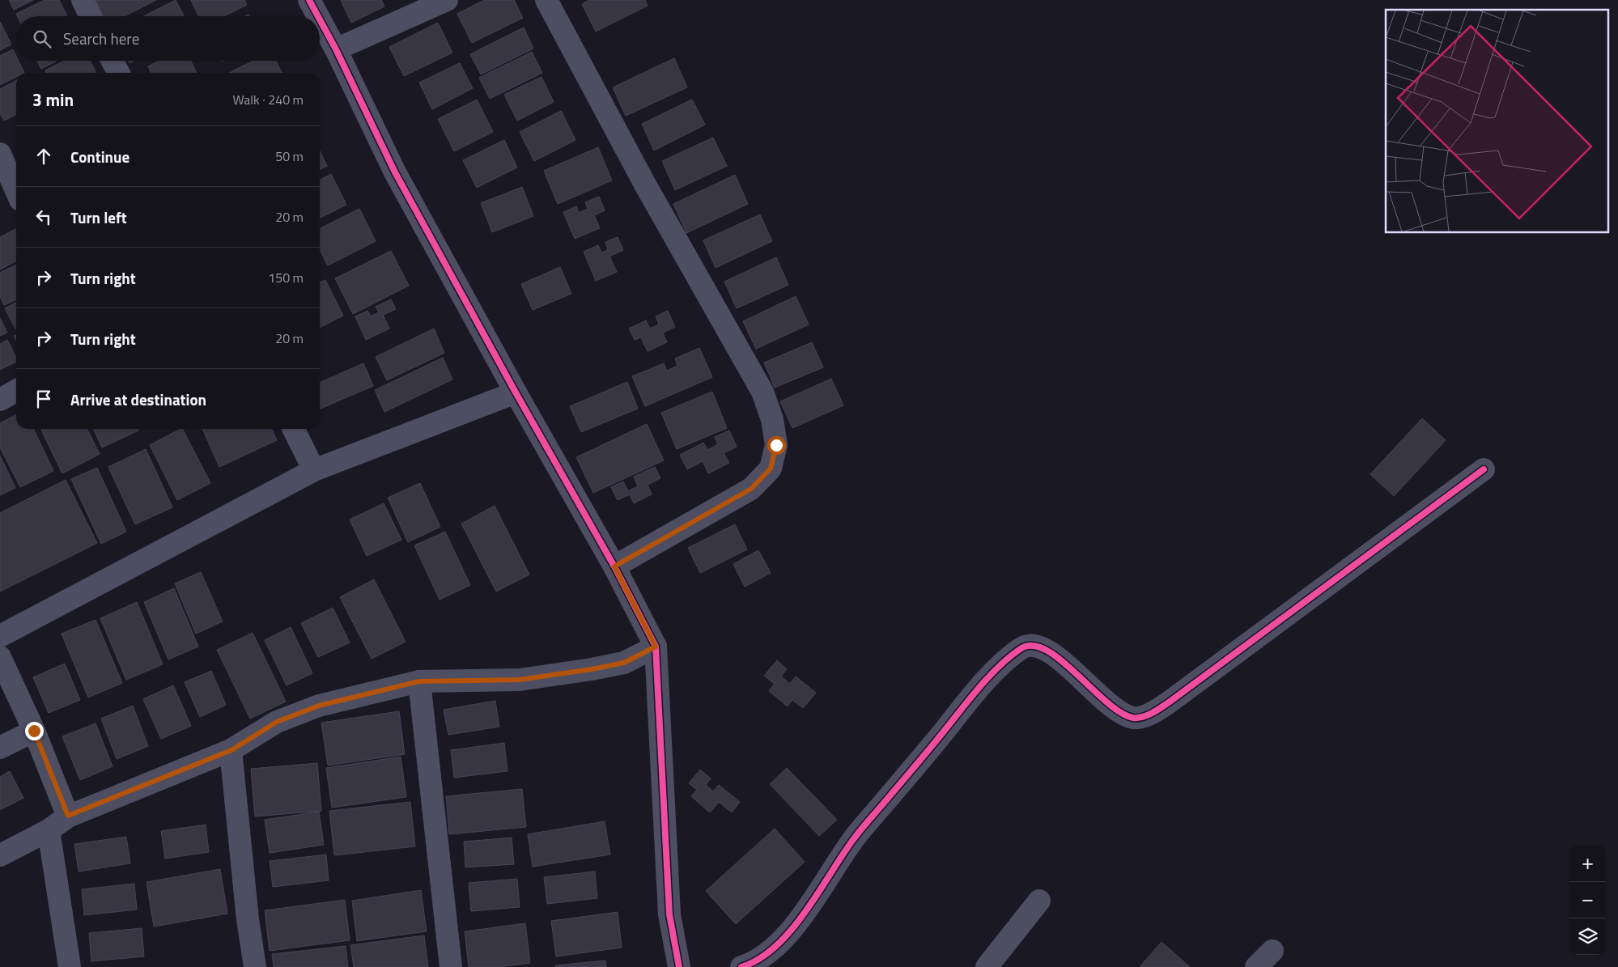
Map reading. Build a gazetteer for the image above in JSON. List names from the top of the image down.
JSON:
{
  "page": {
    "search": "Search here",
    "heading": ["3 min", "Walk · 240 m"],
    "list": [
      ["Continue", "50 m"],
      ["Turn left", "20 m"],
      ["Turn right", "150 m"],
      ["Turn right", "20 m"],
      "Arrive at destination"
    ],
    "map_buttons": ["+", "−"]
  }
}
